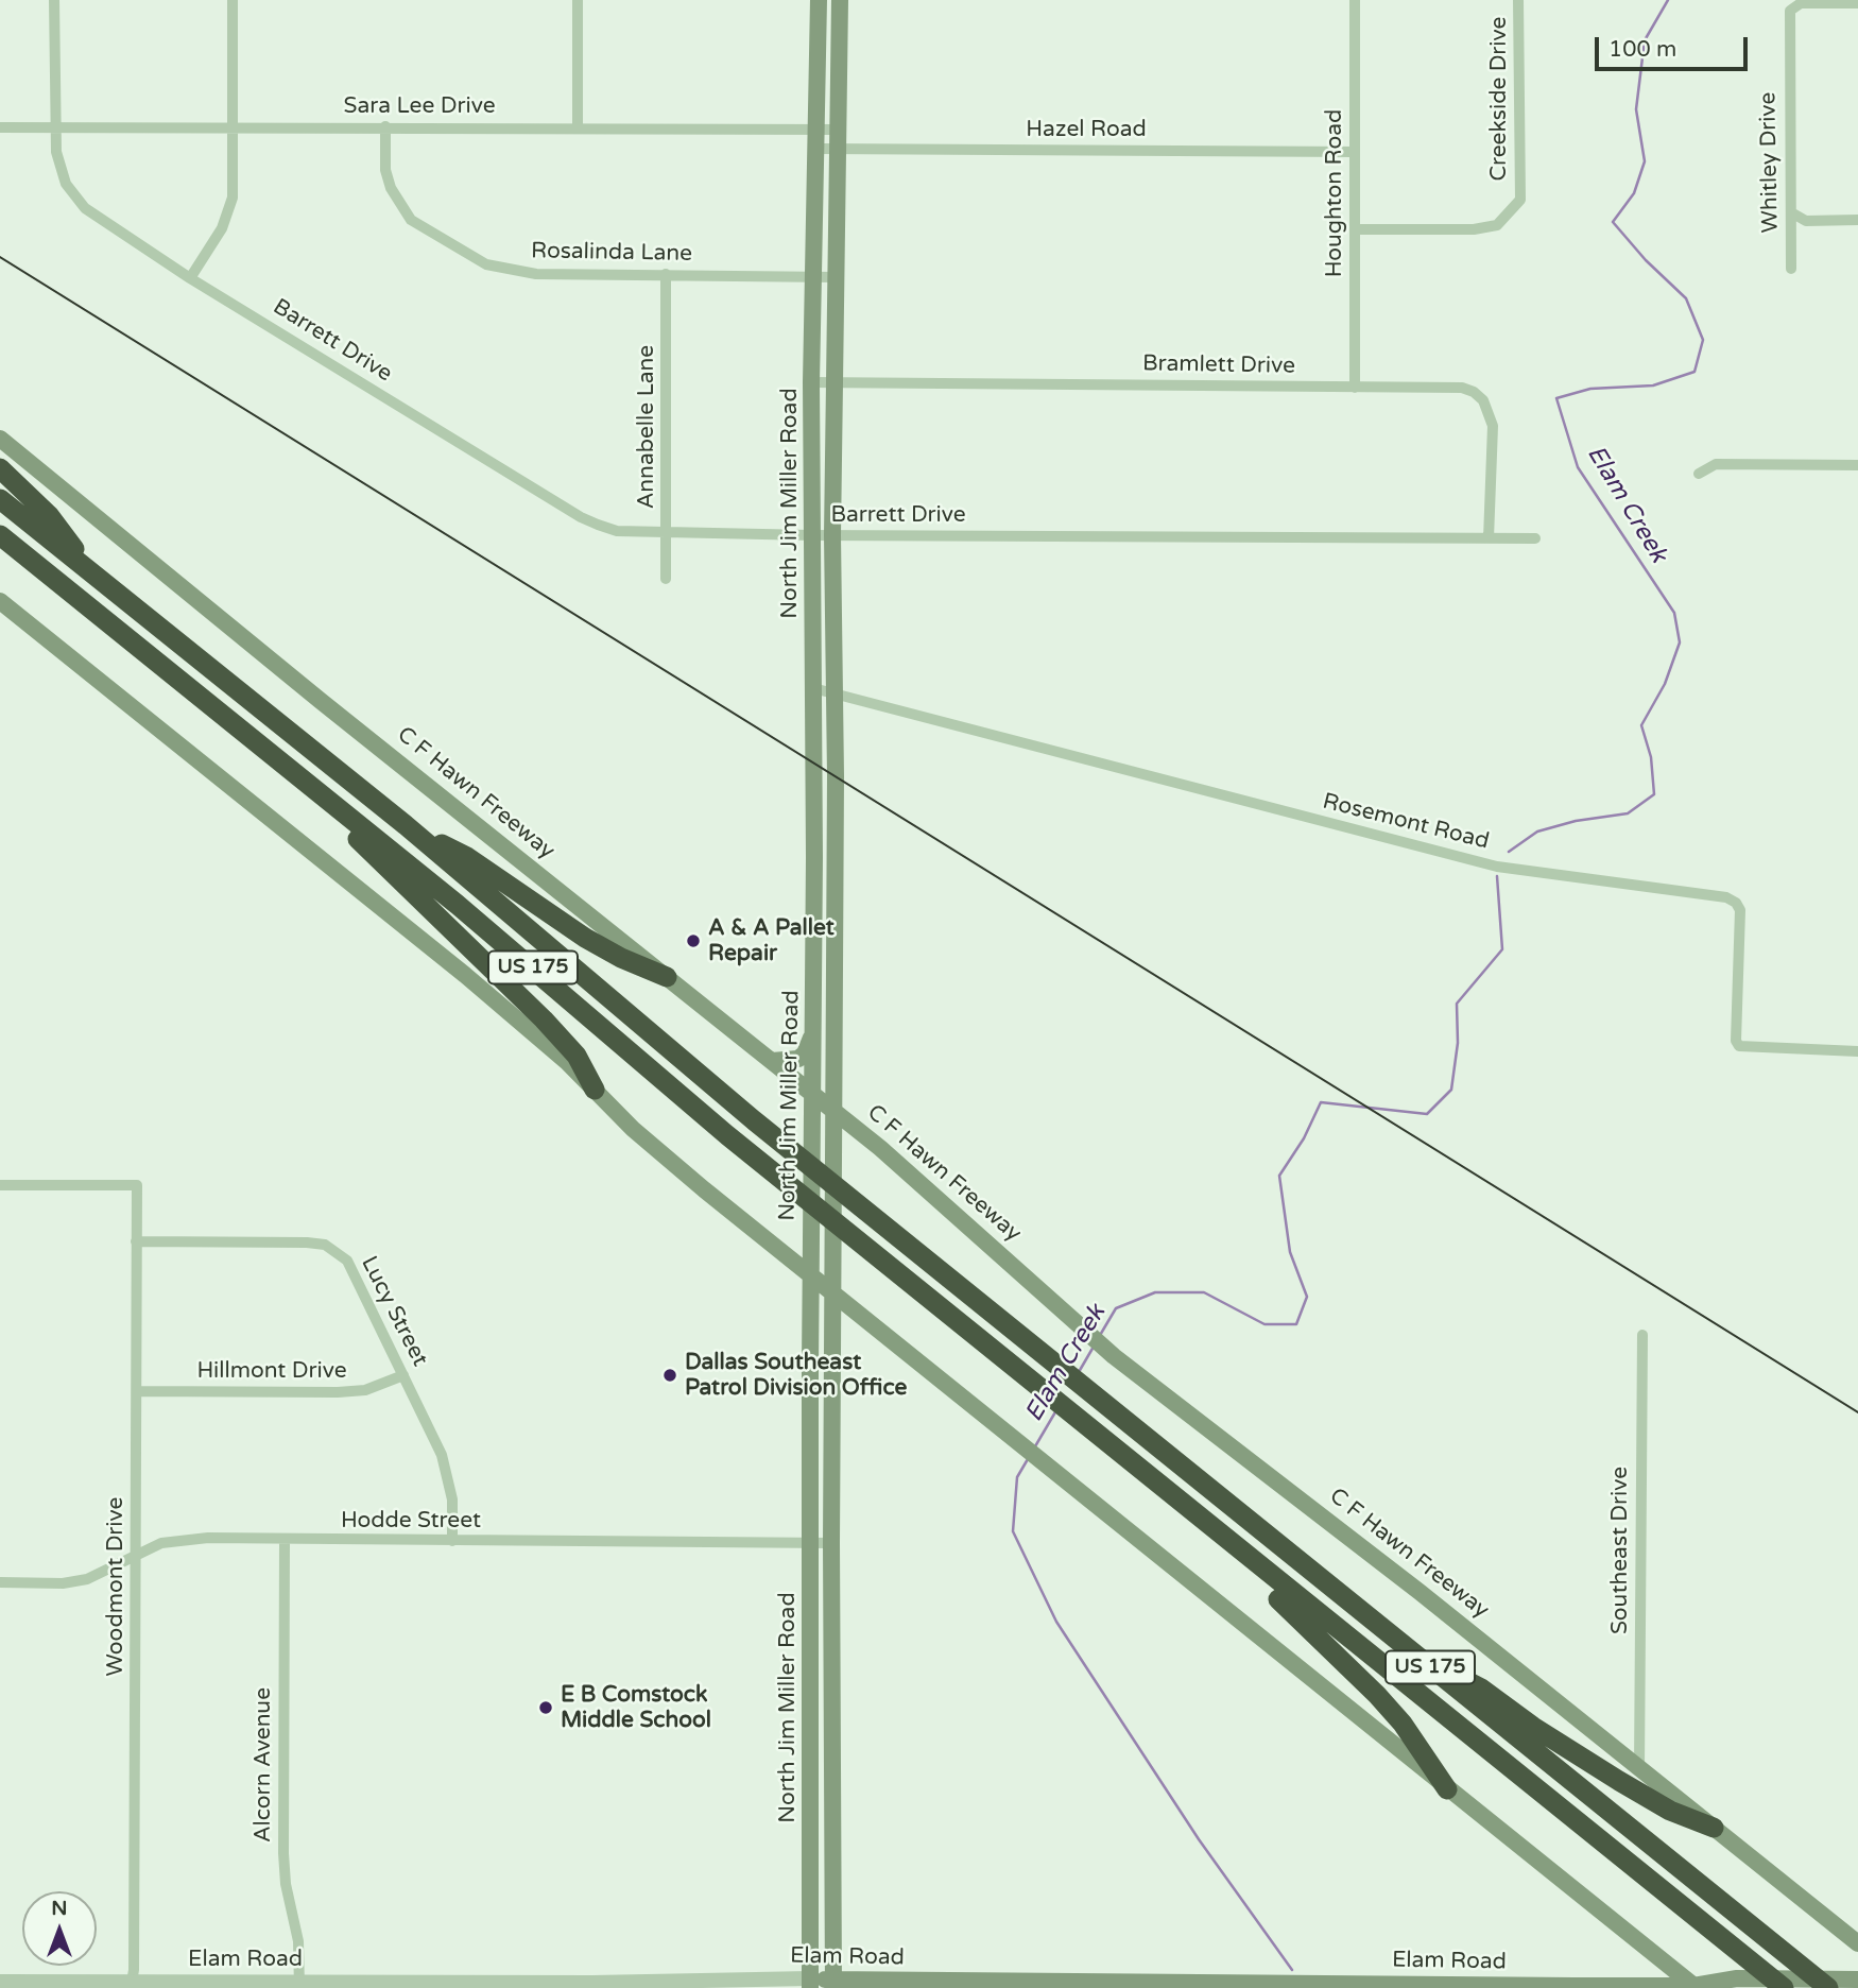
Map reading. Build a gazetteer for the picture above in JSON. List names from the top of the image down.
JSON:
{
  "streets": {
    "highway": ["US 175"],
    "main road": ["North Jim Miller Road", "C F Hawn Freeway", "Elam Road"],
    "street": [
      "Creekside Drive",
      "Sara Lee Drive",
      "Hazel Road",
      "Whitley Drive",
      "Houghton Road",
      "Rosalinda Lane",
      "Barrett Drive",
      "Bramlett Drive",
      "Annabelle Lane",
      "Rosemont Road",
      "Lucy Street",
      "Hillmont Drive",
      "Hodde Street",
      "Southeast Drive",
      "Woodmont Drive",
      "Alcorn Avenue"
    ]
  },
  "crossings": [
    ["Creekside Drive", "Houghton Road"],
    ["Sara Lee Drive", "Rosalinda Lane"],
    ["Sara Lee Drive", "Barrett Drive"],
    ["Sara Lee Drive", "North Jim Miller Road"],
    ["Hazel Road", "Houghton Road"],
    ["Hazel Road", "North Jim Miller Road"],
    ["Houghton Road", "Bramlett Drive"],
    ["Rosalinda Lane", "Annabelle Lane"],
    ["Rosalinda Lane", "North Jim Miller Road"],
    ["Barrett Drive", "Bramlett Drive"],
    ["Barrett Drive", "Annabelle Lane"],
    ["Barrett Drive", "North Jim Miller Road"],
    ["Bramlett Drive", "North Jim Miller Road"],
    ["North Jim Miller Road", "C F Hawn Freeway"],
    ["North Jim Miller Road", "Rosemont Road"],
    ["North Jim Miller Road", "Hodde Street"],
    ["North Jim Miller Road", "Elam Road"],
    ["C F Hawn Freeway", "Southeast Drive"],
    ["Lucy Street", "Hillmont Drive"],
    ["Lucy Street", "Hodde Street"],
    ["Lucy Street", "Woodmont Drive"],
    ["Hillmont Drive", "Woodmont Drive"],
    ["Hodde Street", "Woodmont Drive"],
    ["Hodde Street", "Alcorn Avenue"],
    ["Woodmont Drive", "Elam Road"],
    ["Alcorn Avenue", "Elam Road"]
  ],
  "water": ["Elam Creek"],
  "places": ["A & A Pallet Repair", "Dallas Southeast Patrol Division Office", "E B Comstock Middle School"],
  "scale_bar": "100 m",
  "north": "top"
}
